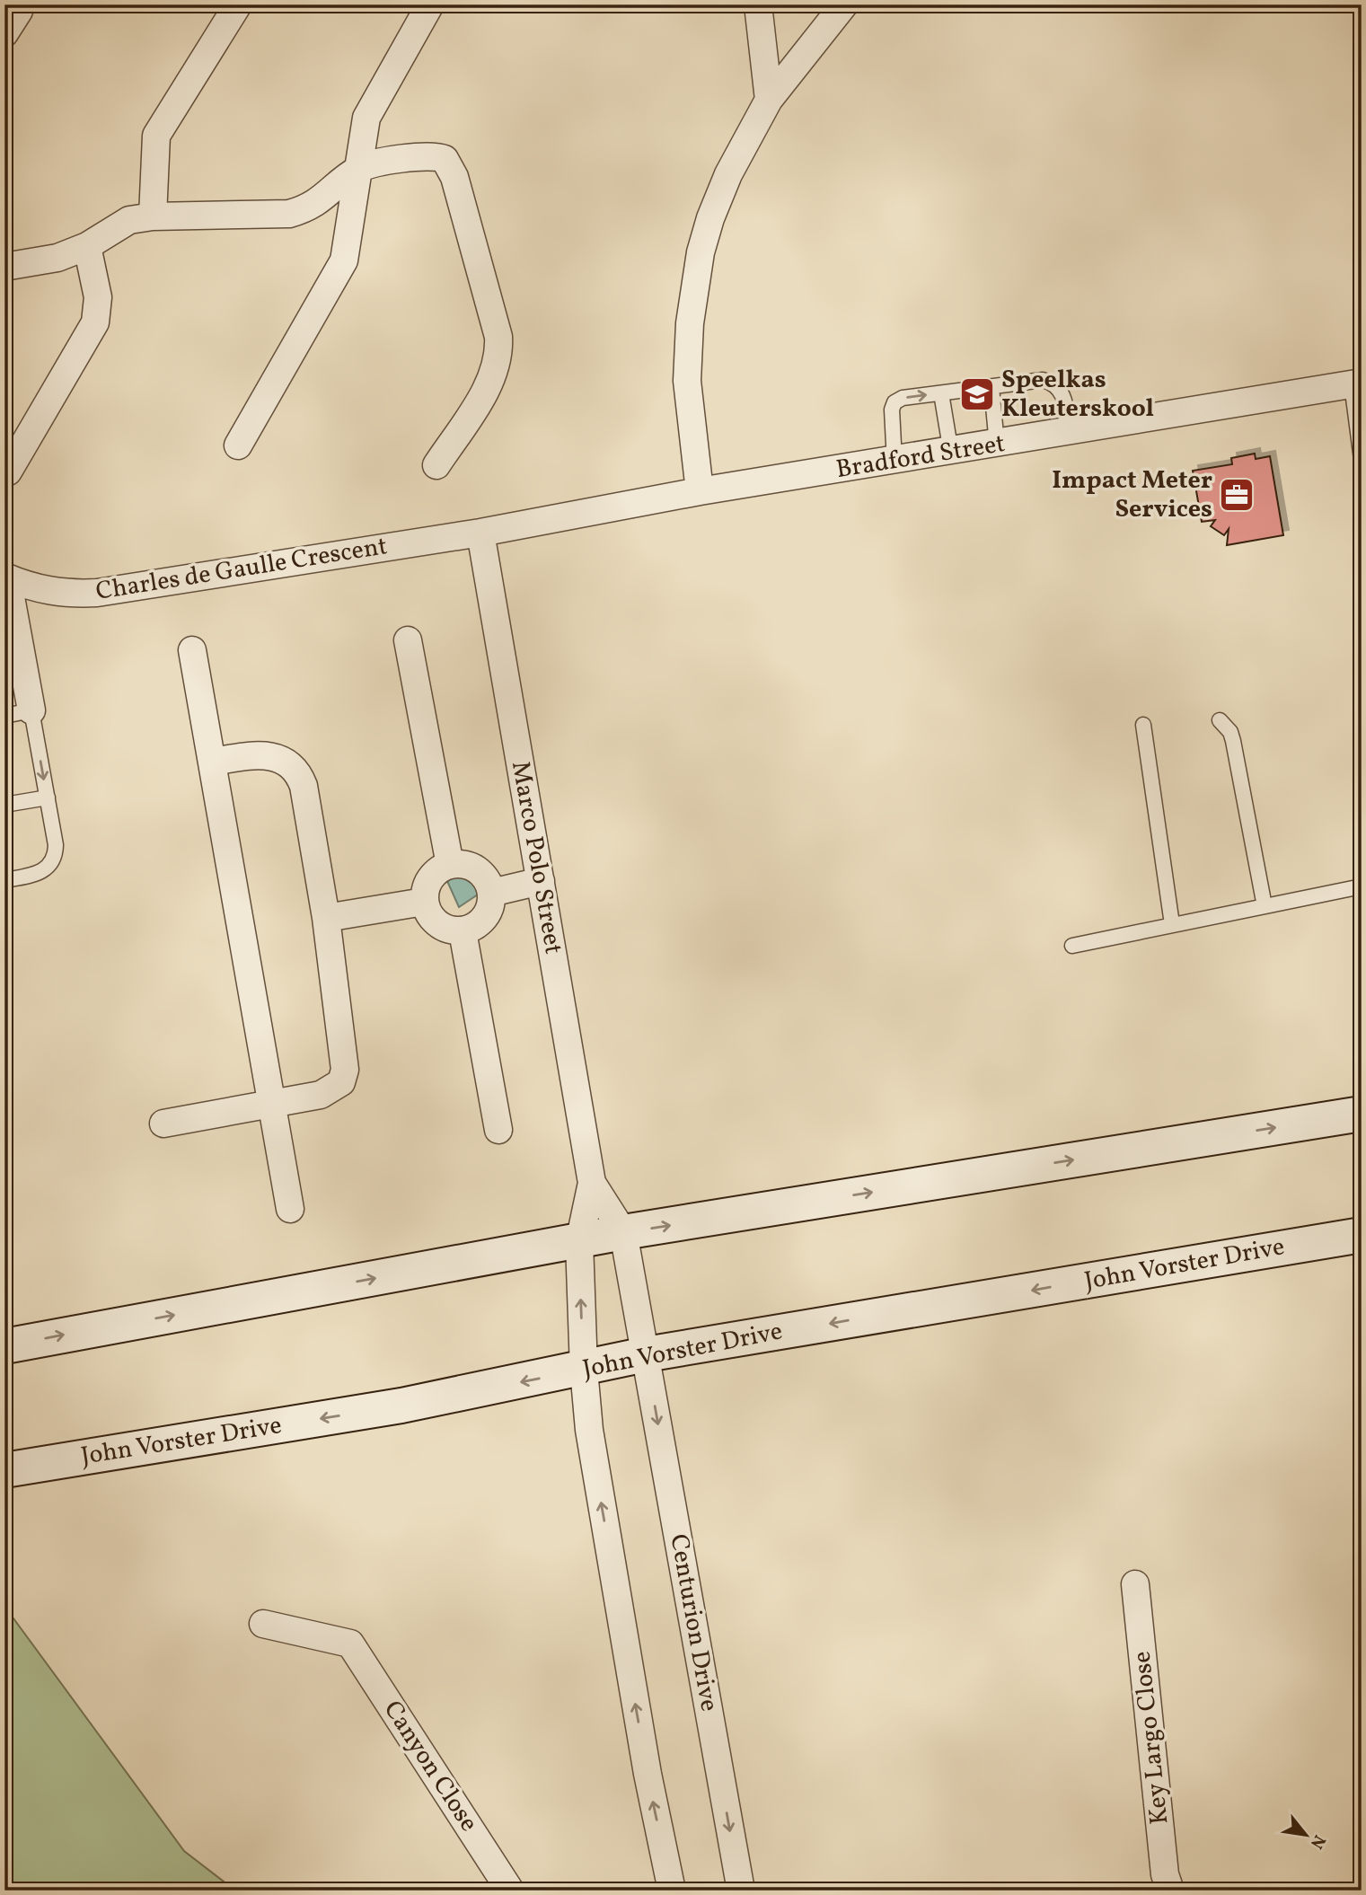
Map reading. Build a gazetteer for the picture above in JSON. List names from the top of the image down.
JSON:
{
  "streets": {
    "main road": ["John Vorster Drive"],
    "street": [
      "Bradford Street",
      "Charles de Gaulle Crescent",
      "Marco Polo Street",
      "Centurion Drive",
      "Key Largo Close",
      "Canyon Close"
    ]
  },
  "crossings": [
    ["Bradford Street", "Charles de Gaulle Crescent"],
    ["Bradford Street", "Marco Polo Street"],
    ["Charles de Gaulle Crescent", "Marco Polo Street"],
    ["Marco Polo Street", "John Vorster Drive"],
    ["Marco Polo Street", "Centurion Drive"],
    ["John Vorster Drive", "Centurion Drive"]
  ],
  "places": {
    "school or university": ["Speelkas Kleuterskool"],
    "office": ["Impact Meter Services"]
  },
  "north": "bottom right"
}
